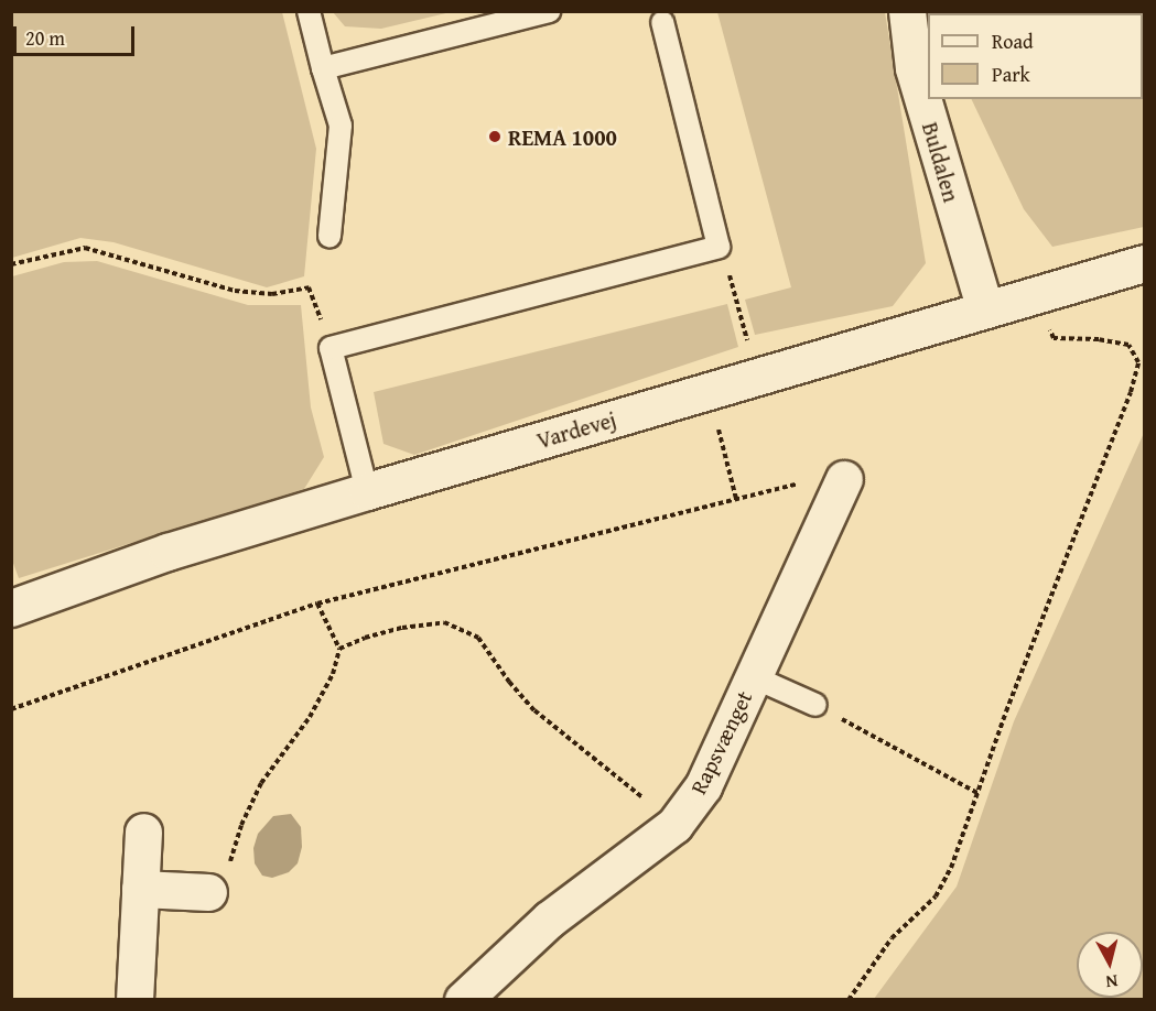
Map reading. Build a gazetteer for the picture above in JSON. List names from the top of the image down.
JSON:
{
  "streets": {
    "street": ["Buldalen", "Vardevej", "Rapsvænget"]
  },
  "crossings": [
    ["Buldalen", "Vardevej"]
  ],
  "places": ["REMA 1000"],
  "legend": ["Road", "Park"],
  "scale_bar": "20 m",
  "north": "bottom"
}
